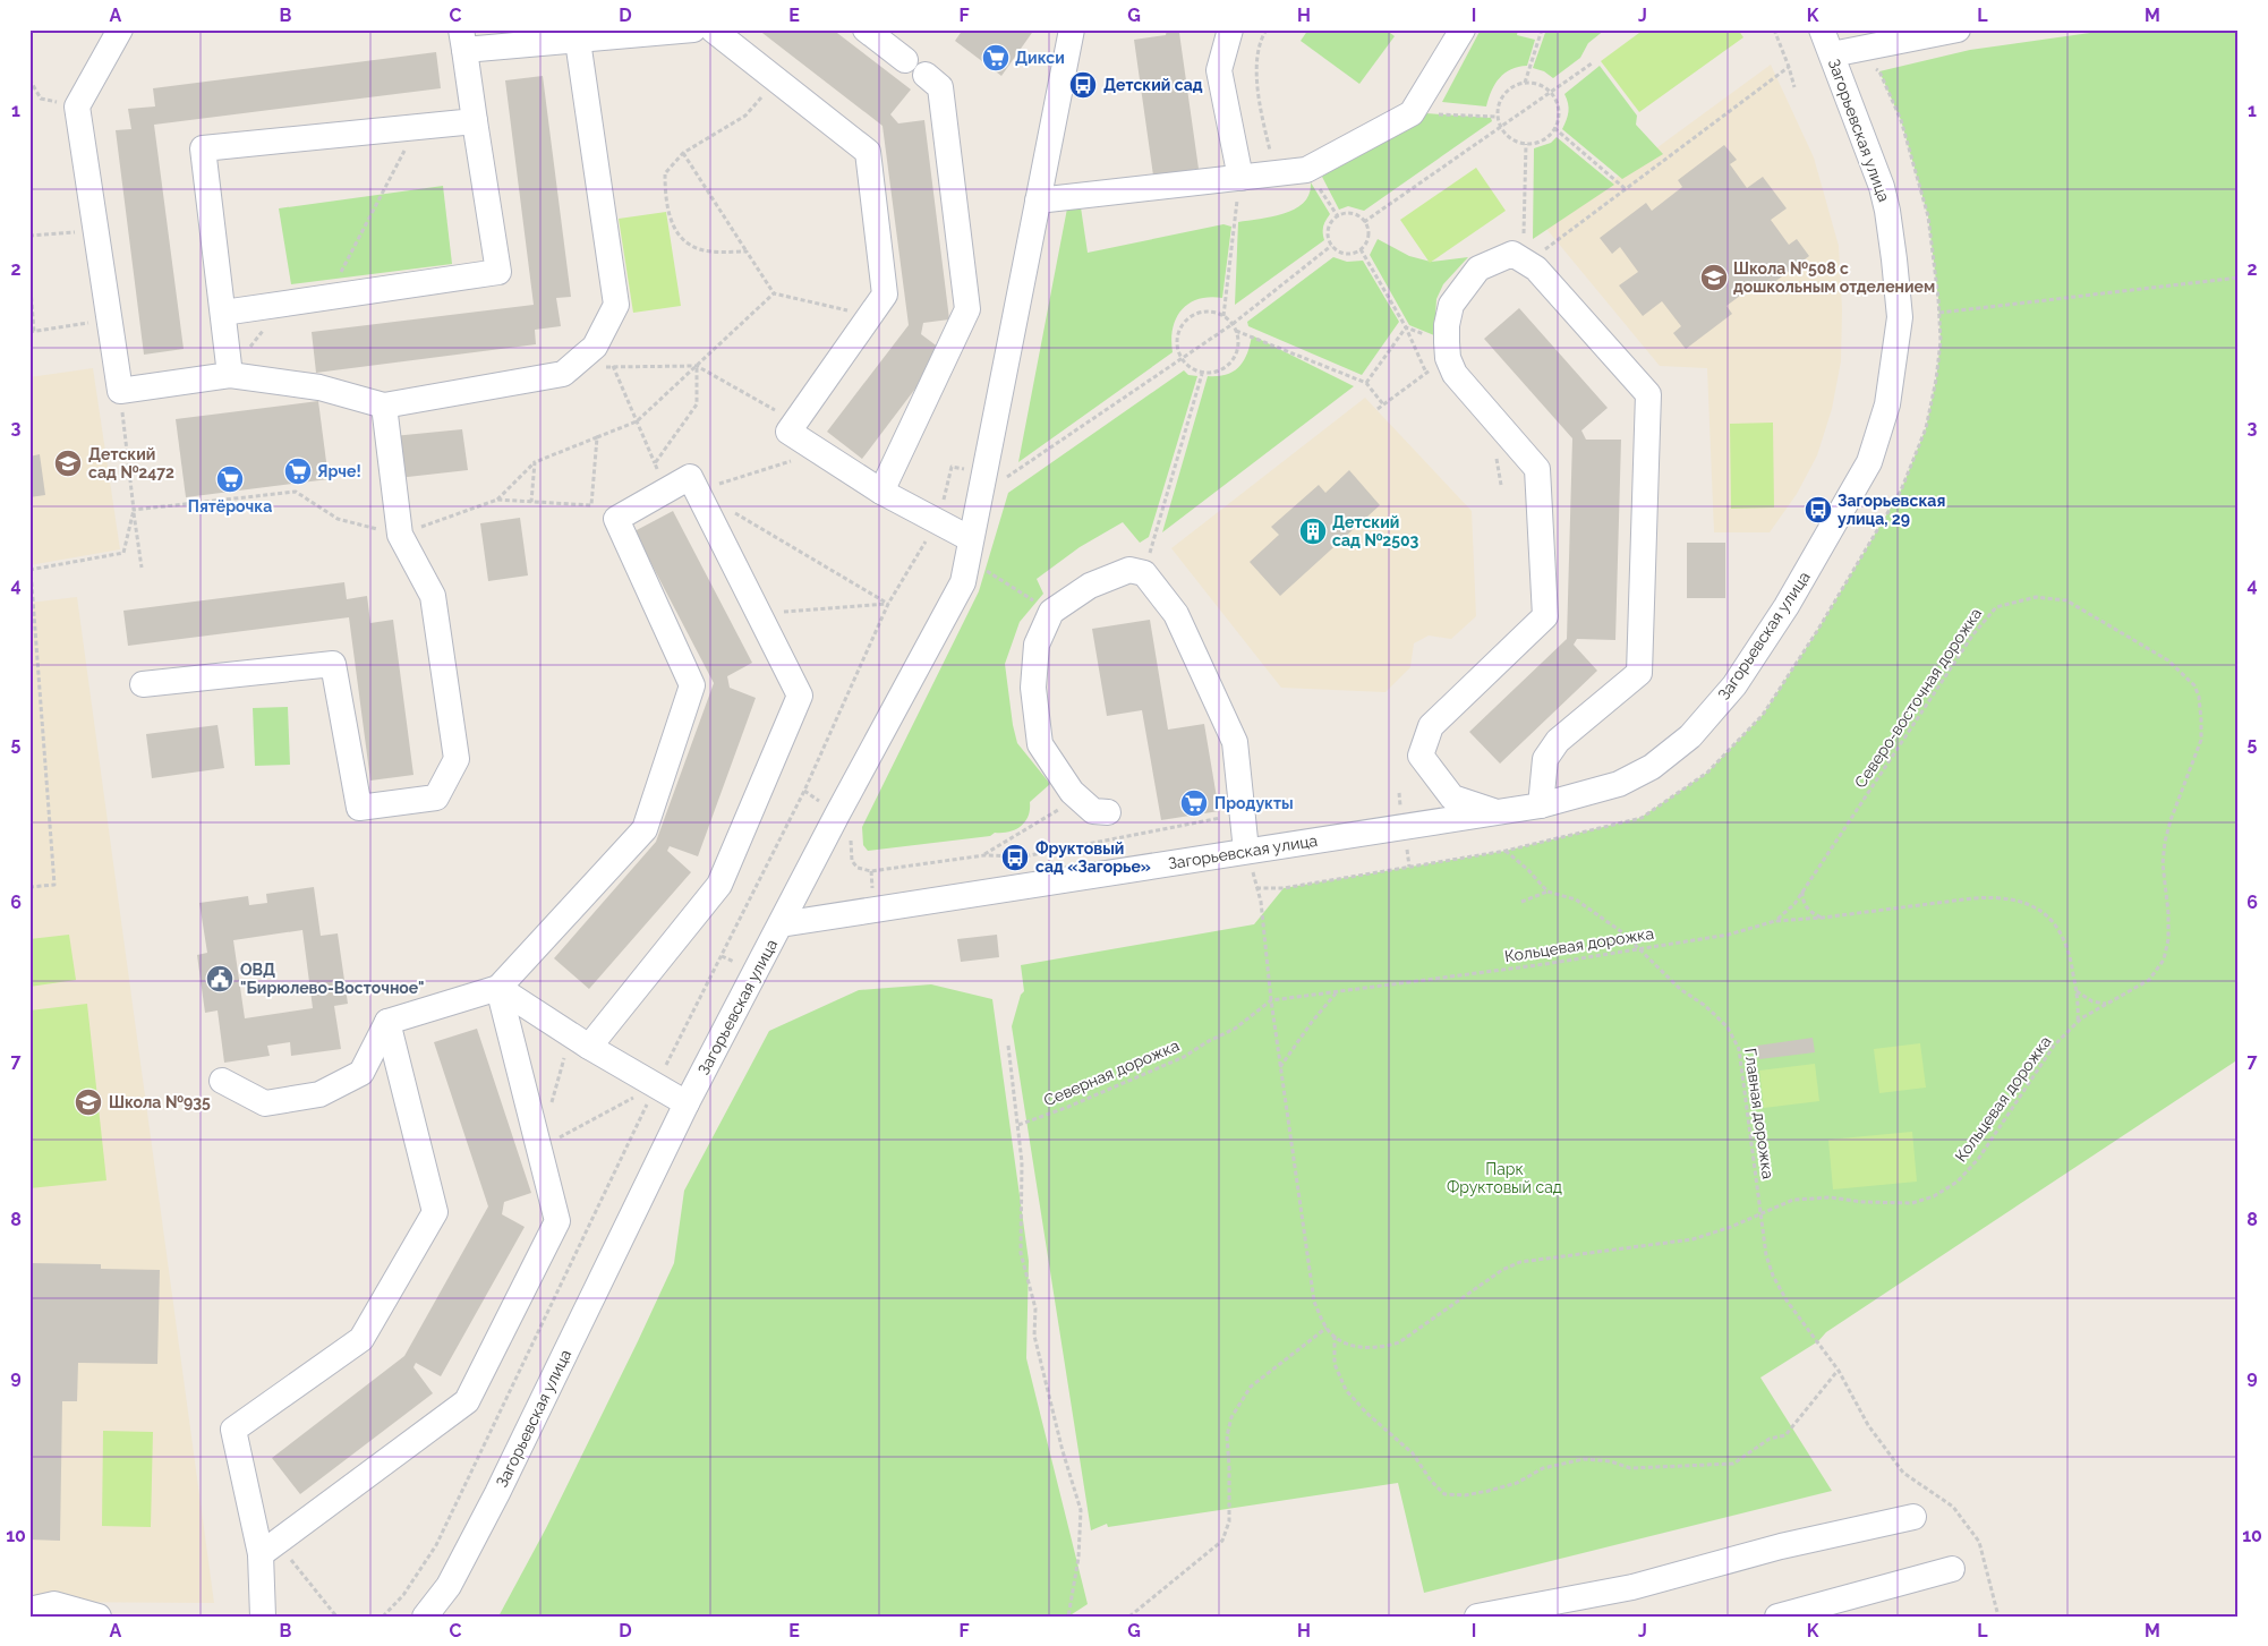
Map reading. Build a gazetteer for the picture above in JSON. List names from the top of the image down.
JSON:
{
  "streets": {
    "street": ["Загорьевская улица"],
    "path": [
      "Северо-восточная дорожка",
      "Кольцевая дорожка",
      "Северная дорожка",
      "Главная дорожка"
    ]
  },
  "crossings": [
    ["Северо-восточная дорожка", "Кольцевая дорожка"],
    ["Кольцевая дорожка", "Северная дорожка"],
    ["Кольцевая дорожка", "Главная дорожка"]
  ],
  "parks": ["Парк Фруктовый сад"],
  "places": {
    "supermarket": [
      "Дикси",
      "Ярче!",
      "Пятёрочка",
      "Продукты"
    ],
    "bus stop": ["Детский сад", "Загорьевская улица, 29", "Фруктовый сад «Загорье»"],
    "school or university": ["Школа №508 с дошкольным отделением", "Детский сад №2472", "Школа №935"],
    "building": ["Детский сад №2503"],
    "public building": ["ОВД \"Бирюлево-Восточное\""]
  },
  "grid": {
    "columns": [
      "A",
      "B",
      "C",
      "D",
      "E",
      "F",
      "G",
      "H",
      "I",
      "J",
      "K",
      "L",
      "M"
    ],
    "rows": [
      "1",
      "2",
      "3",
      "4",
      "5",
      "6",
      "7",
      "8",
      "9",
      "10"
    ]
  }
}
